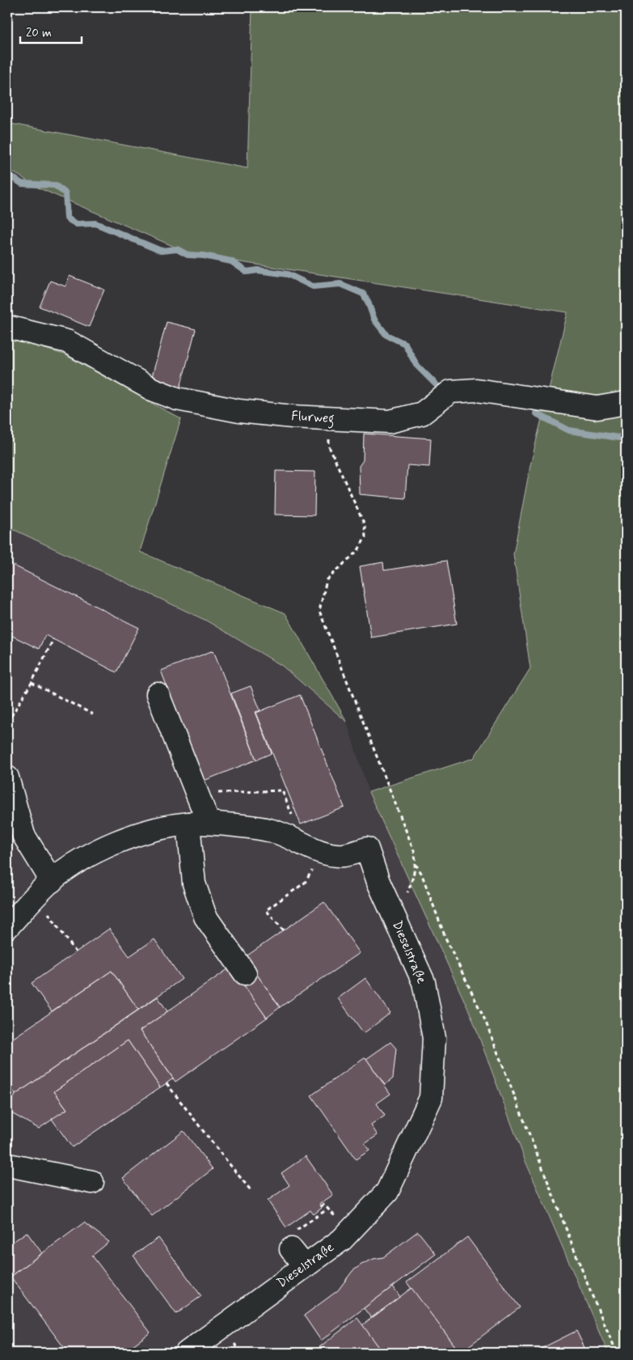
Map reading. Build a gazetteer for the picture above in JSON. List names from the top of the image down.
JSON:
{
  "streets": {
    "street": ["Flurweg", "Dieselstraße"]
  },
  "scale_bar": "20 m"
}
